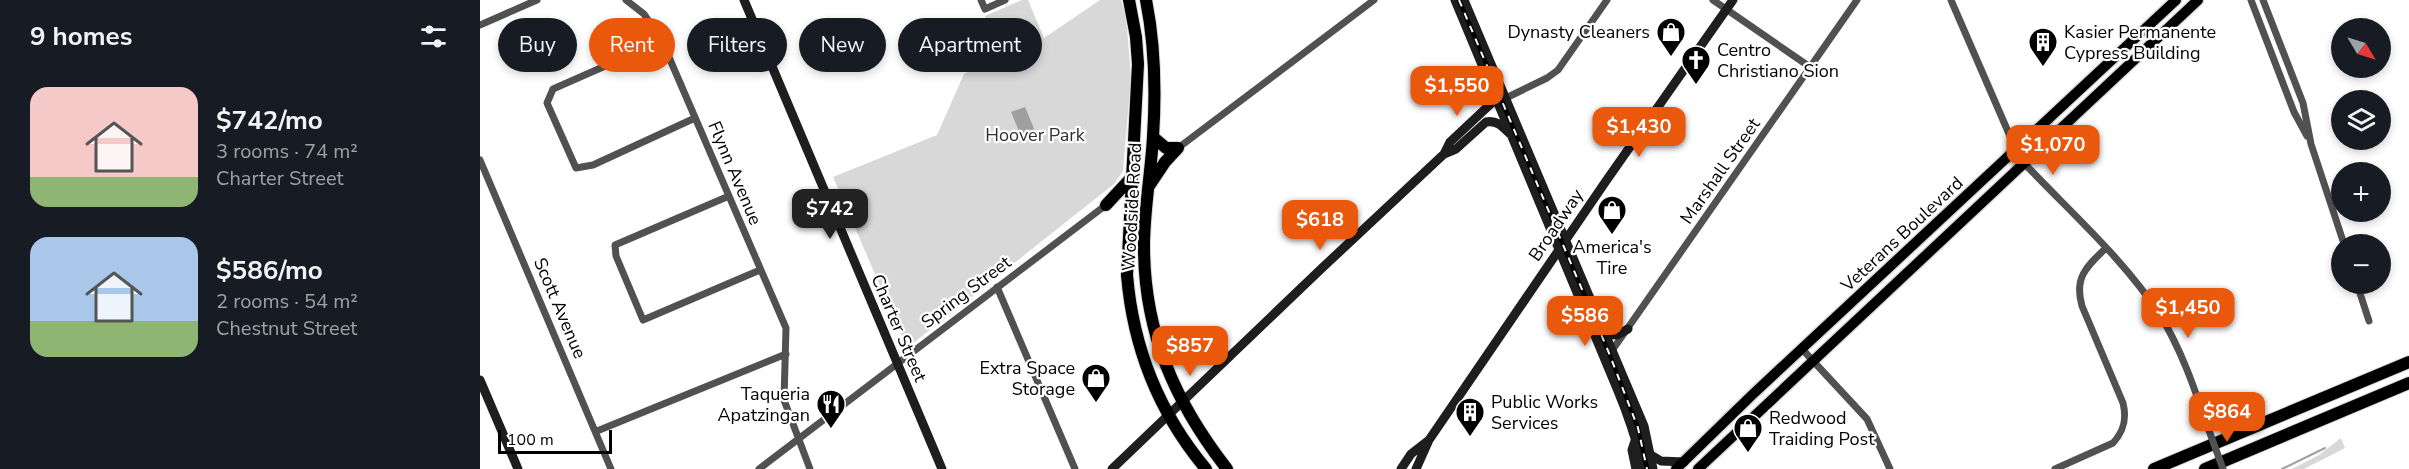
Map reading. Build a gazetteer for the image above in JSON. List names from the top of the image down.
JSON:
{
  "streets": {
    "highway": ["Woodside Road"],
    "main road": ["Veterans Boulevard"],
    "street": [
      "Marshall Street",
      "Flynn Avenue",
      "Broadway",
      "Spring Street",
      "Scott Avenue",
      "Charter Street"
    ]
  },
  "crossings": [
    ["Flynn Avenue", "Spring Street"],
    ["Spring Street", "Charter Street"]
  ],
  "parks": ["Hoover Park"],
  "places": {
    "shop": [
      "Dynasty Cleaners",
      "America's Tire",
      "Extra Space Storage",
      "Redwood Traiding Post"
    ],
    "building": ["Kasier Permanente Cypress Building", "Public Works Services"],
    "church": ["Centro Christiano Sion"],
    "restaurant": ["Taqueria Apatzingan"]
  },
  "scale_bar": "100 m",
  "north": "bottom right",
  "page": {
    "heading": "9 homes",
    "map_buttons": ["+", "−"],
    "chip": [
      "Buy",
      "Rent",
      "Filters",
      "New",
      "Apartment"
    ],
    "price": [
      "$1,550",
      "$1,430",
      "$1,070",
      "$742",
      "$618",
      "$1,450",
      "$586",
      "$857",
      "$864"
    ],
    "list": [
      {
        "name": "$742/mo",
        "note": "3 rooms · 74 m² · Charter Street"
      },
      {
        "name": "$586/mo",
        "note": "2 rooms · 54 m² · Chestnut Street"
      }
    ],
    "scale": "100 m"
  }
}
